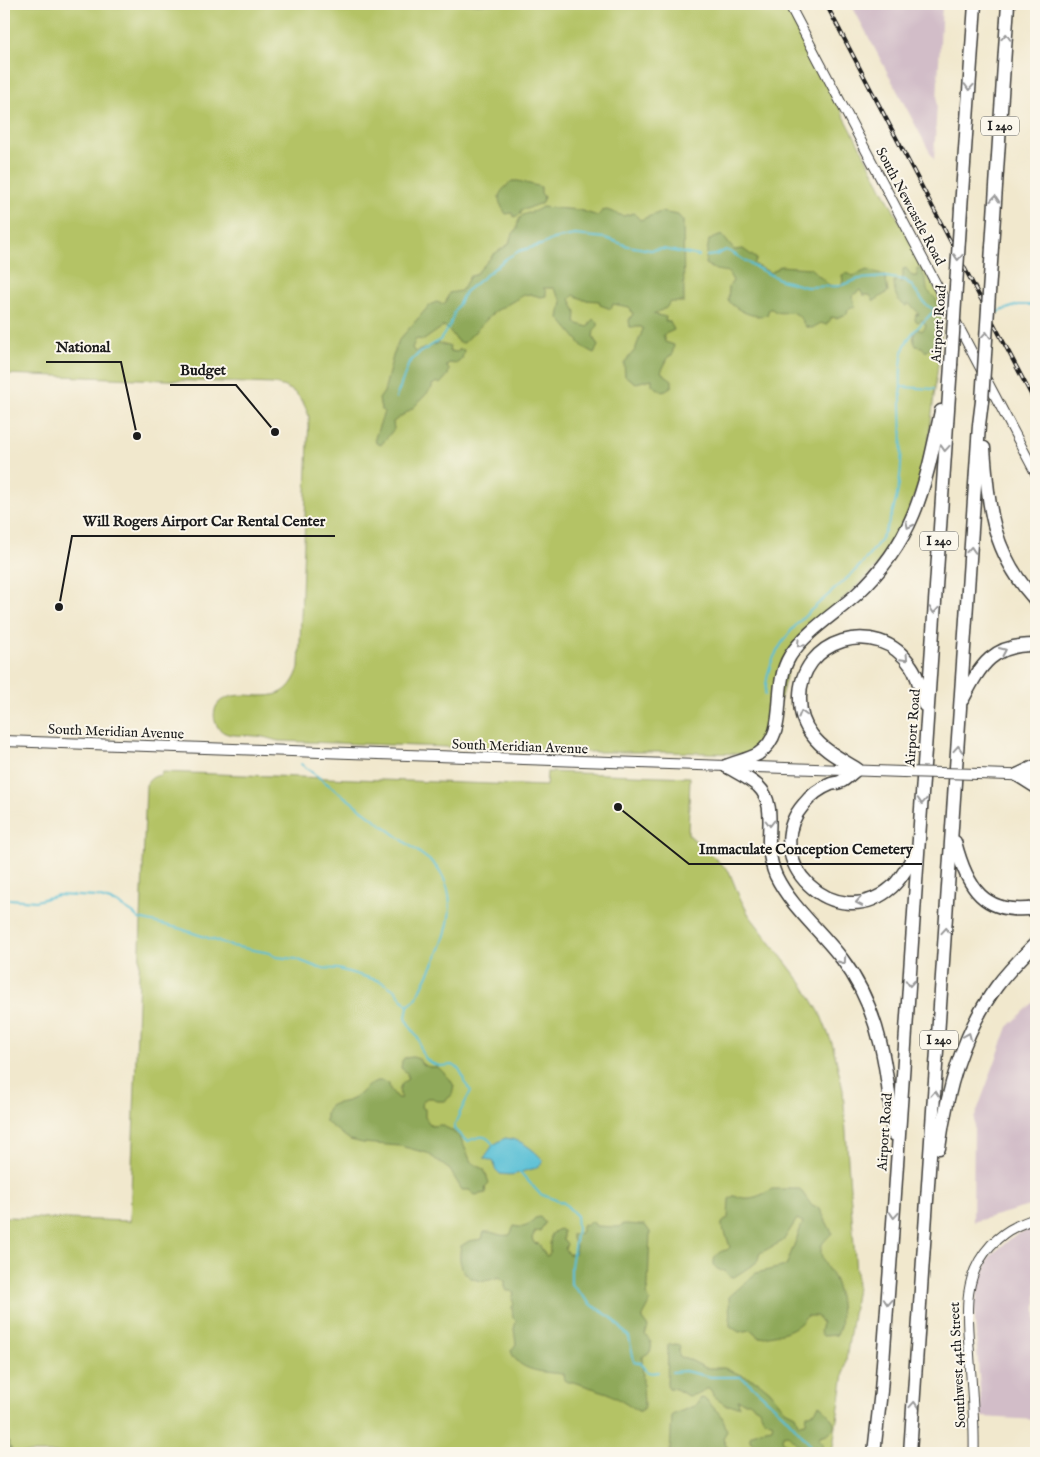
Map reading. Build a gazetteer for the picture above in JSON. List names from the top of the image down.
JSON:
{
  "streets": {
    "highway": ["I 240", "Airport Road"],
    "main road": ["South Meridian Avenue"],
    "street": ["South Newcastle Road", "Southwest 44th Street"]
  },
  "places": [
    "Budget",
    "National",
    "Will Rogers Airport Car Rental Center",
    "Immaculate Conception Cemetery"
  ]
}
